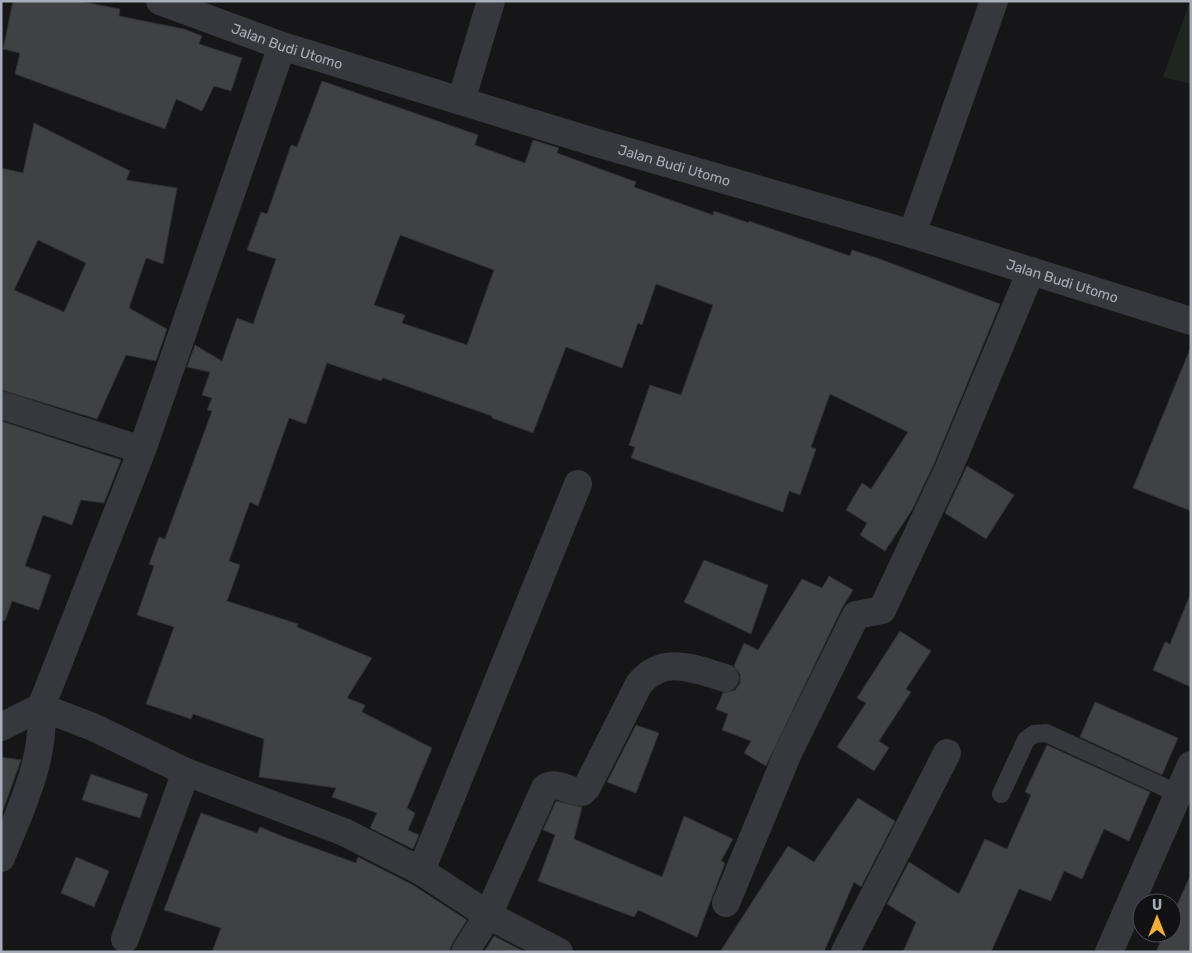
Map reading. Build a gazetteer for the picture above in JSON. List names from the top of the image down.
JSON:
{
  "streets": {
    "street": ["Jalan Budi Utomo"]
  },
  "north": "top"
}
